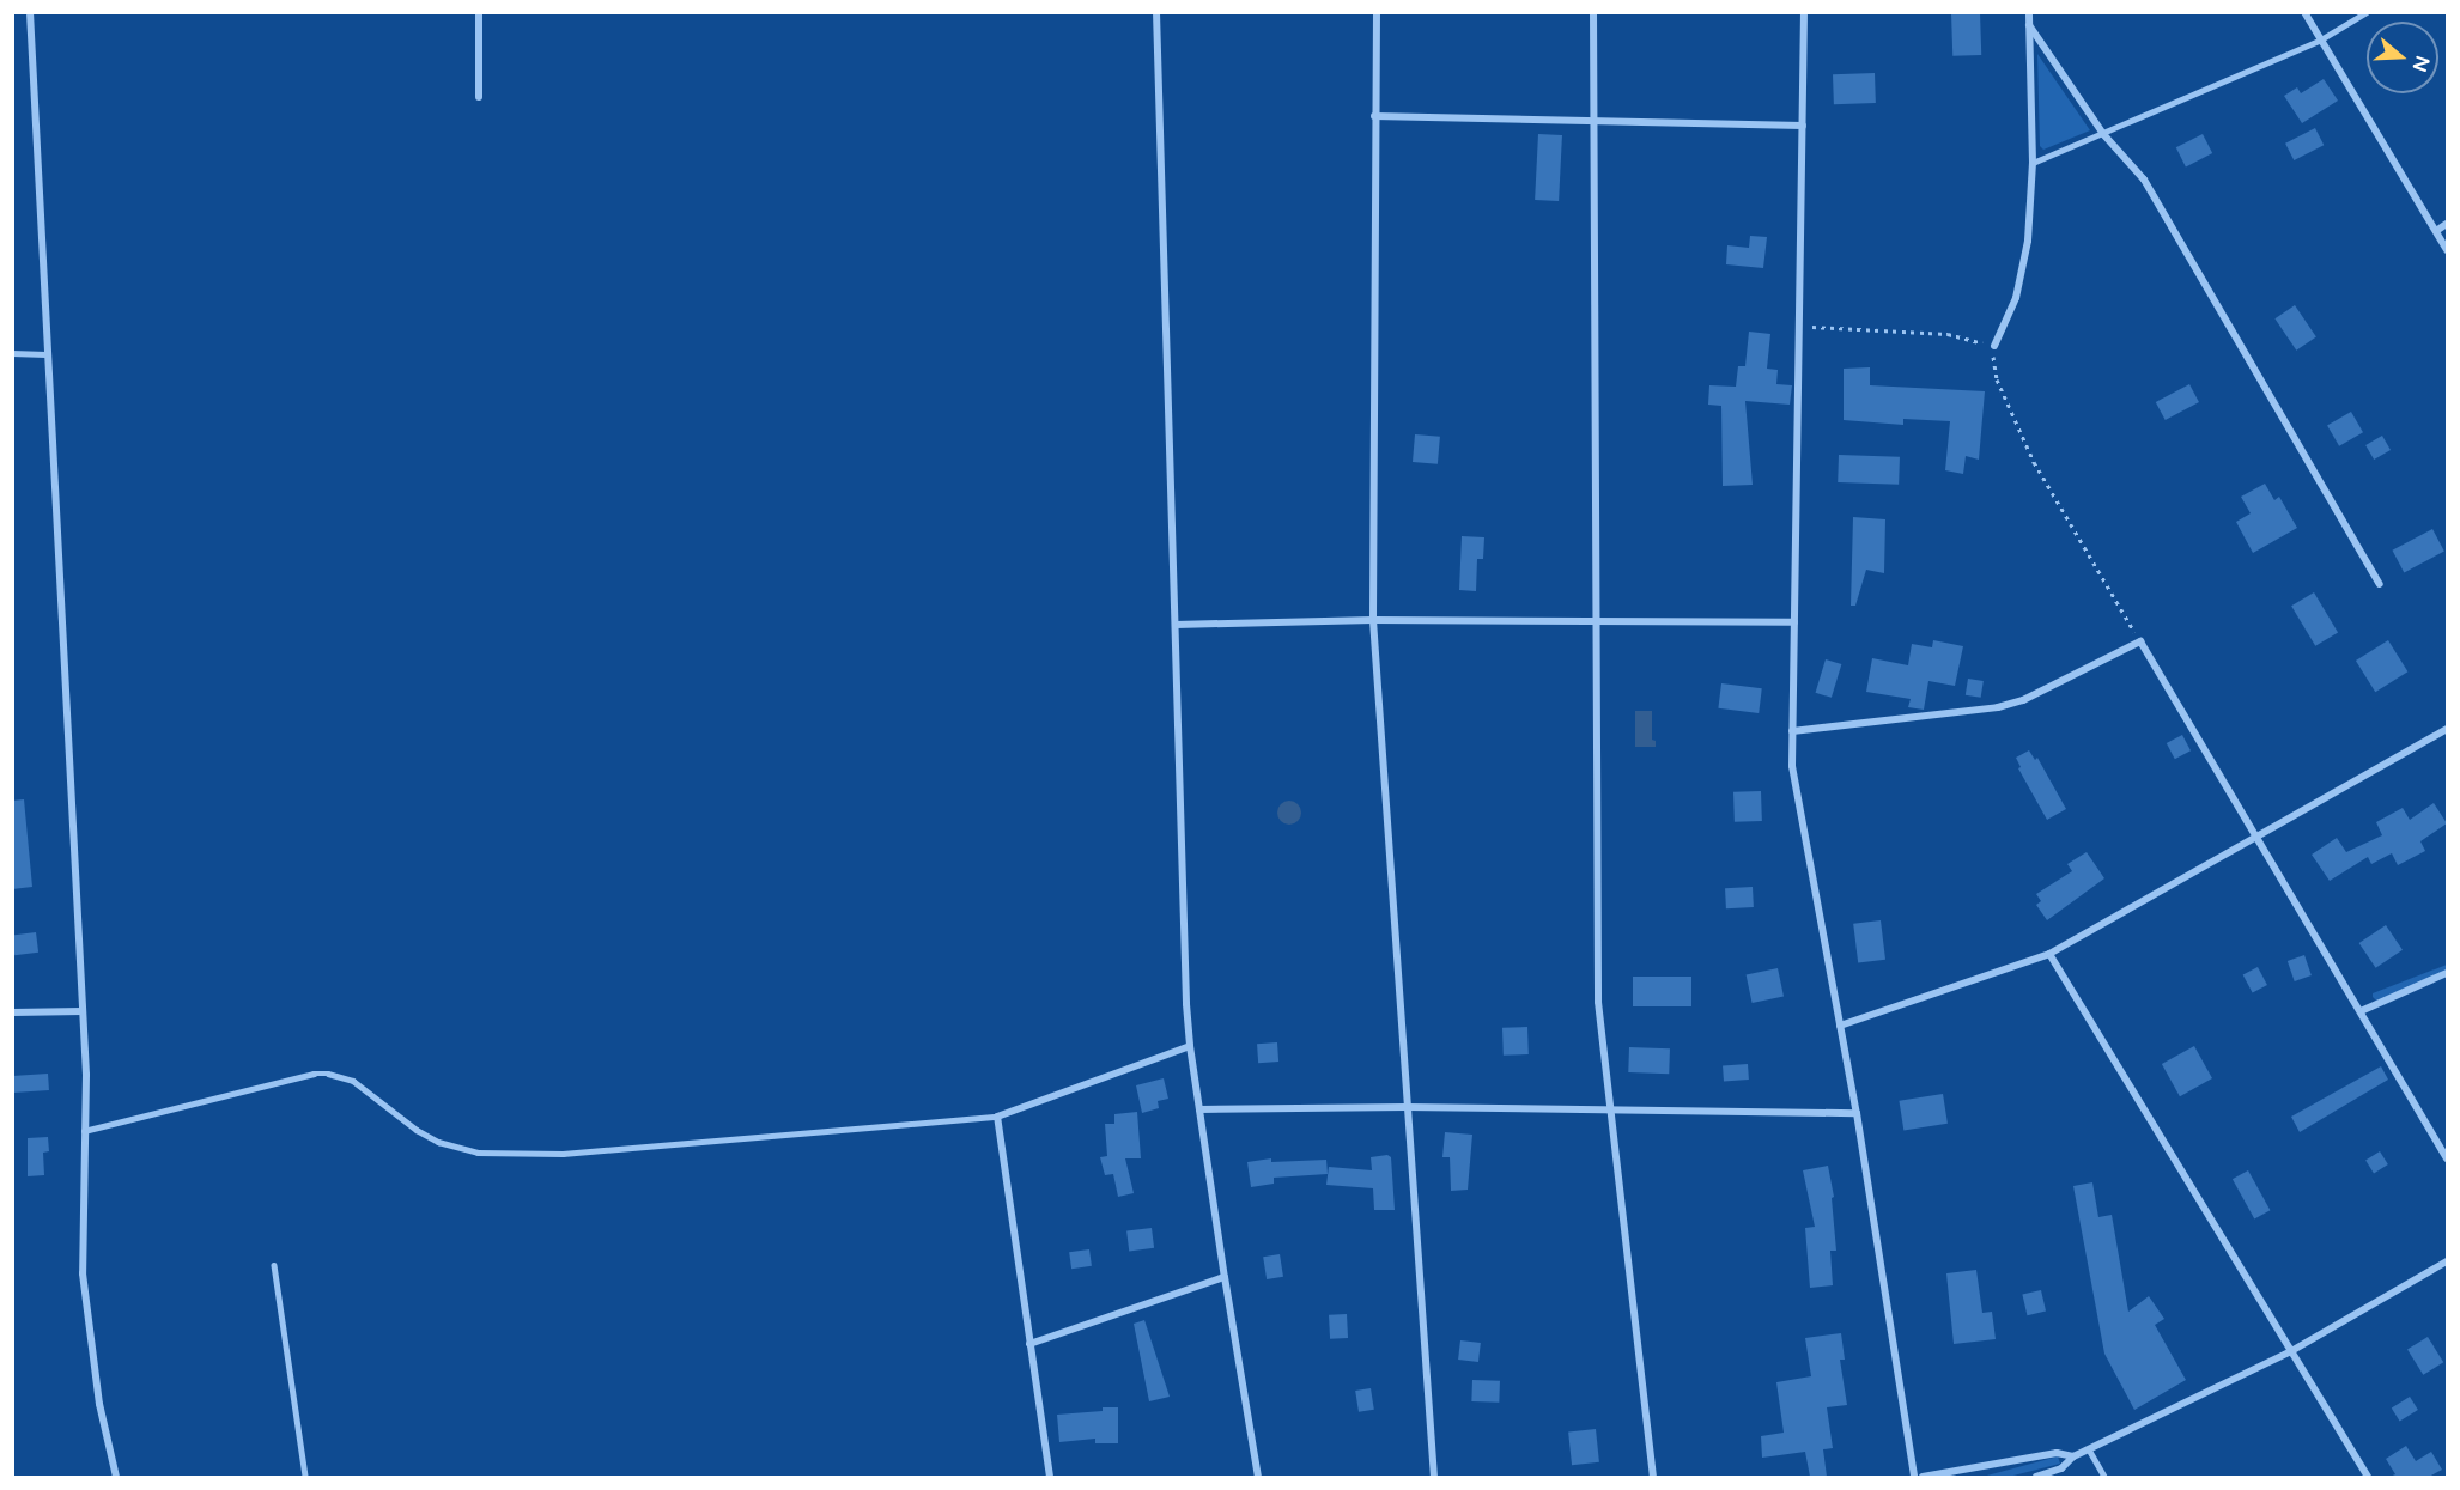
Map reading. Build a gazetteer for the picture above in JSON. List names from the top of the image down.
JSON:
{
  "north": "right"
}
